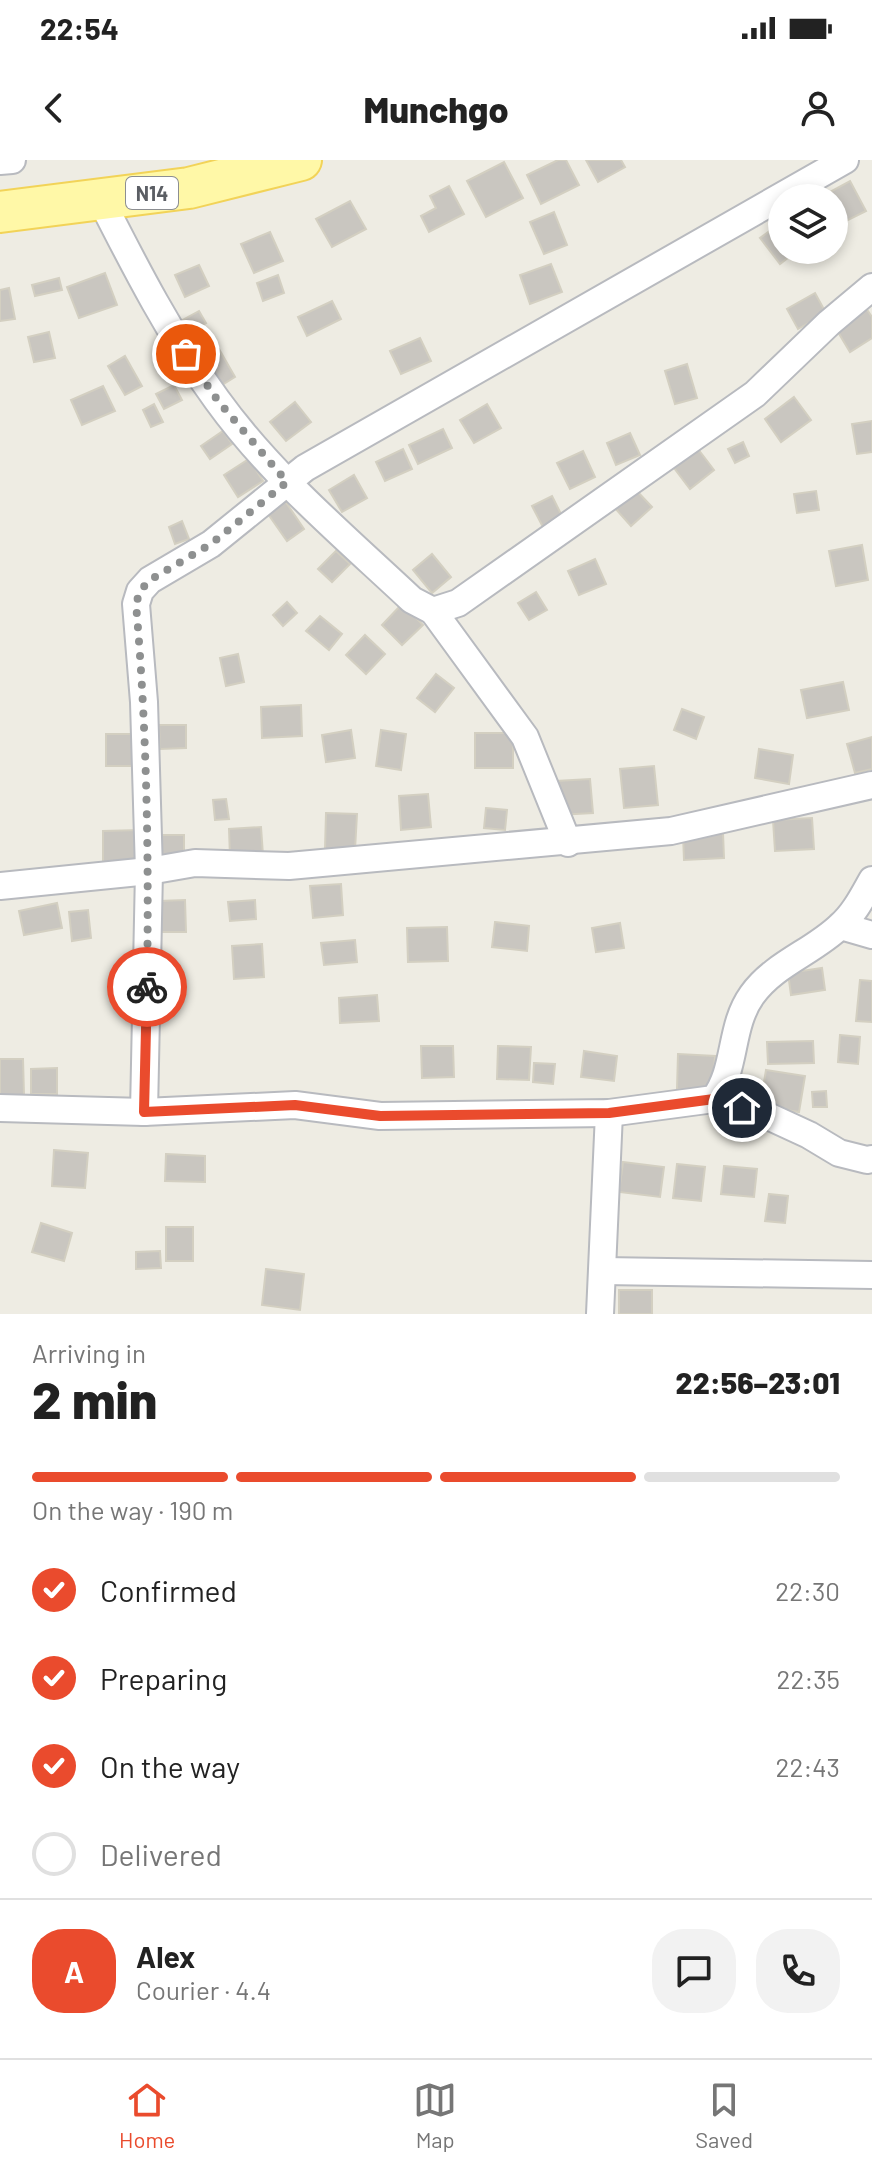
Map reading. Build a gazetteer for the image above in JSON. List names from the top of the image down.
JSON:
{
  "streets": {
    "main road": ["N14"]
  },
  "page": {
    "status": "22:54",
    "header": "Munchgo",
    "heading": ["2 min", "Arriving in", "22:56–23:01"],
    "panel": ["Alex", "Courier · 4.4"],
    "bar": "On the way · 190 m",
    "list": [
      ["Confirmed", "22:30"],
      ["Preparing", "22:35"],
      ["On the way", "22:43"],
      "Delivered"
    ],
    "round": "A",
    "tabs": ["Home", "Map", "Saved"]
  }
}
